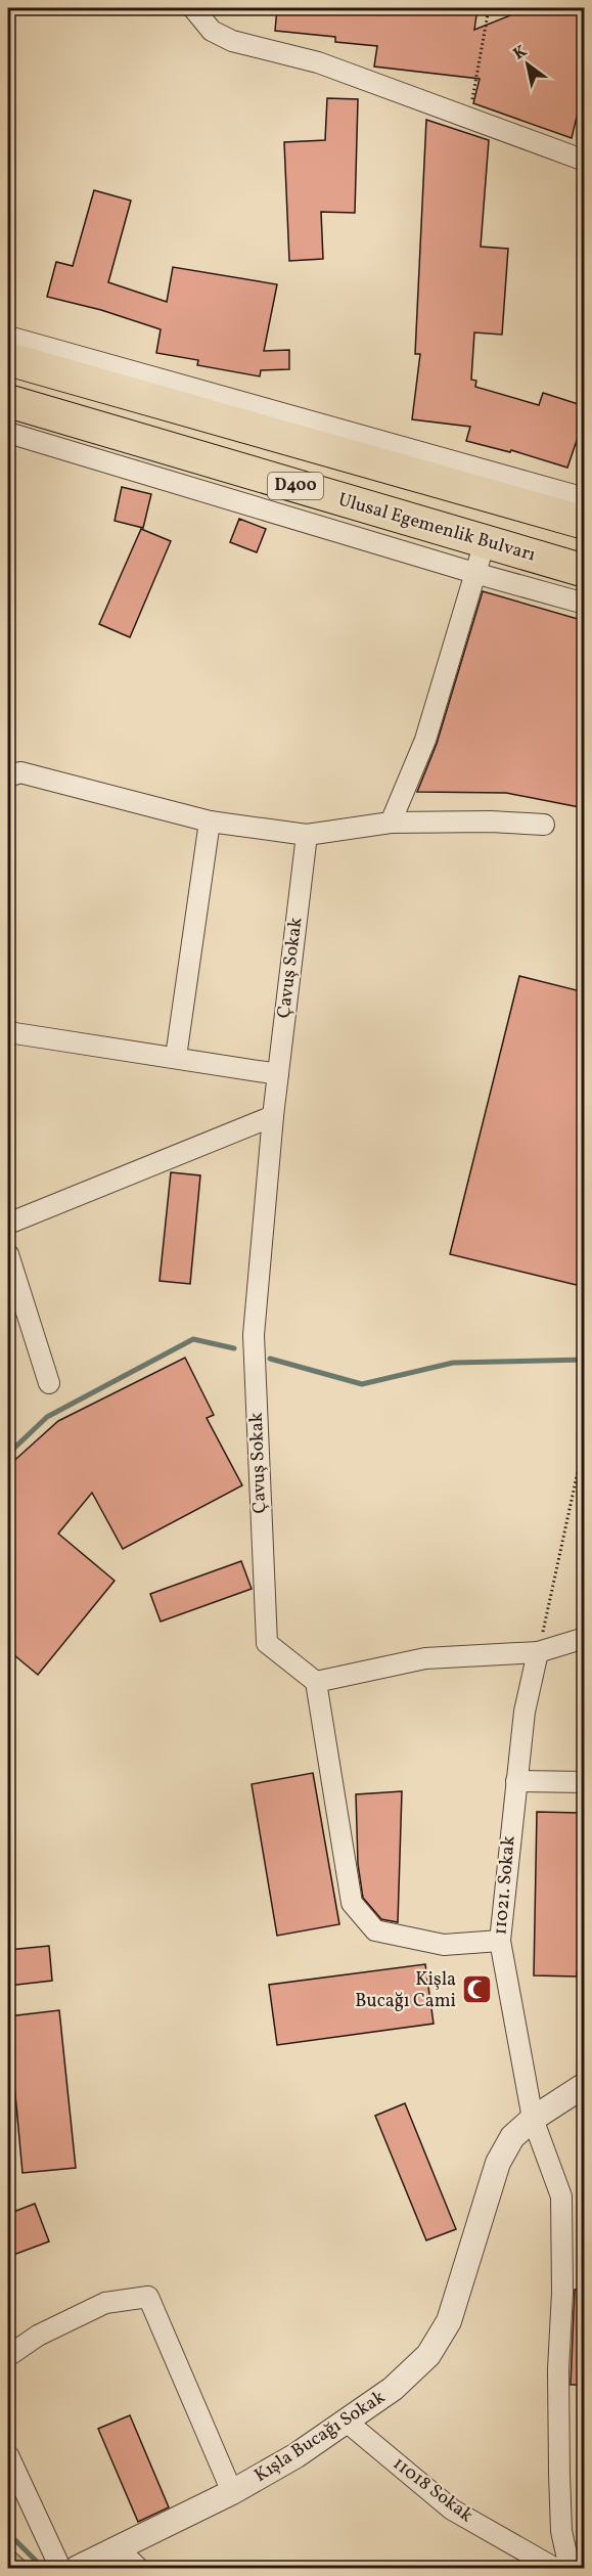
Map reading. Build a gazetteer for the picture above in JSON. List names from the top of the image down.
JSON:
{
  "streets": {
    "highway": ["D400", "Ulusal Egemenlik Bulvarı"],
    "street": [
      "Çavuş Sokak",
      "11021. Sokak",
      "Kışla Bucağı Sokak",
      "11018 Sokak"
    ]
  },
  "crossings": [
    ["11021. Sokak", "Kışla Bucağı Sokak"],
    ["Kışla Bucağı Sokak", "11018 Sokak"]
  ],
  "places": {
    "mosque": ["Kişla Bucağı Cami"]
  },
  "north": "top left"
}
